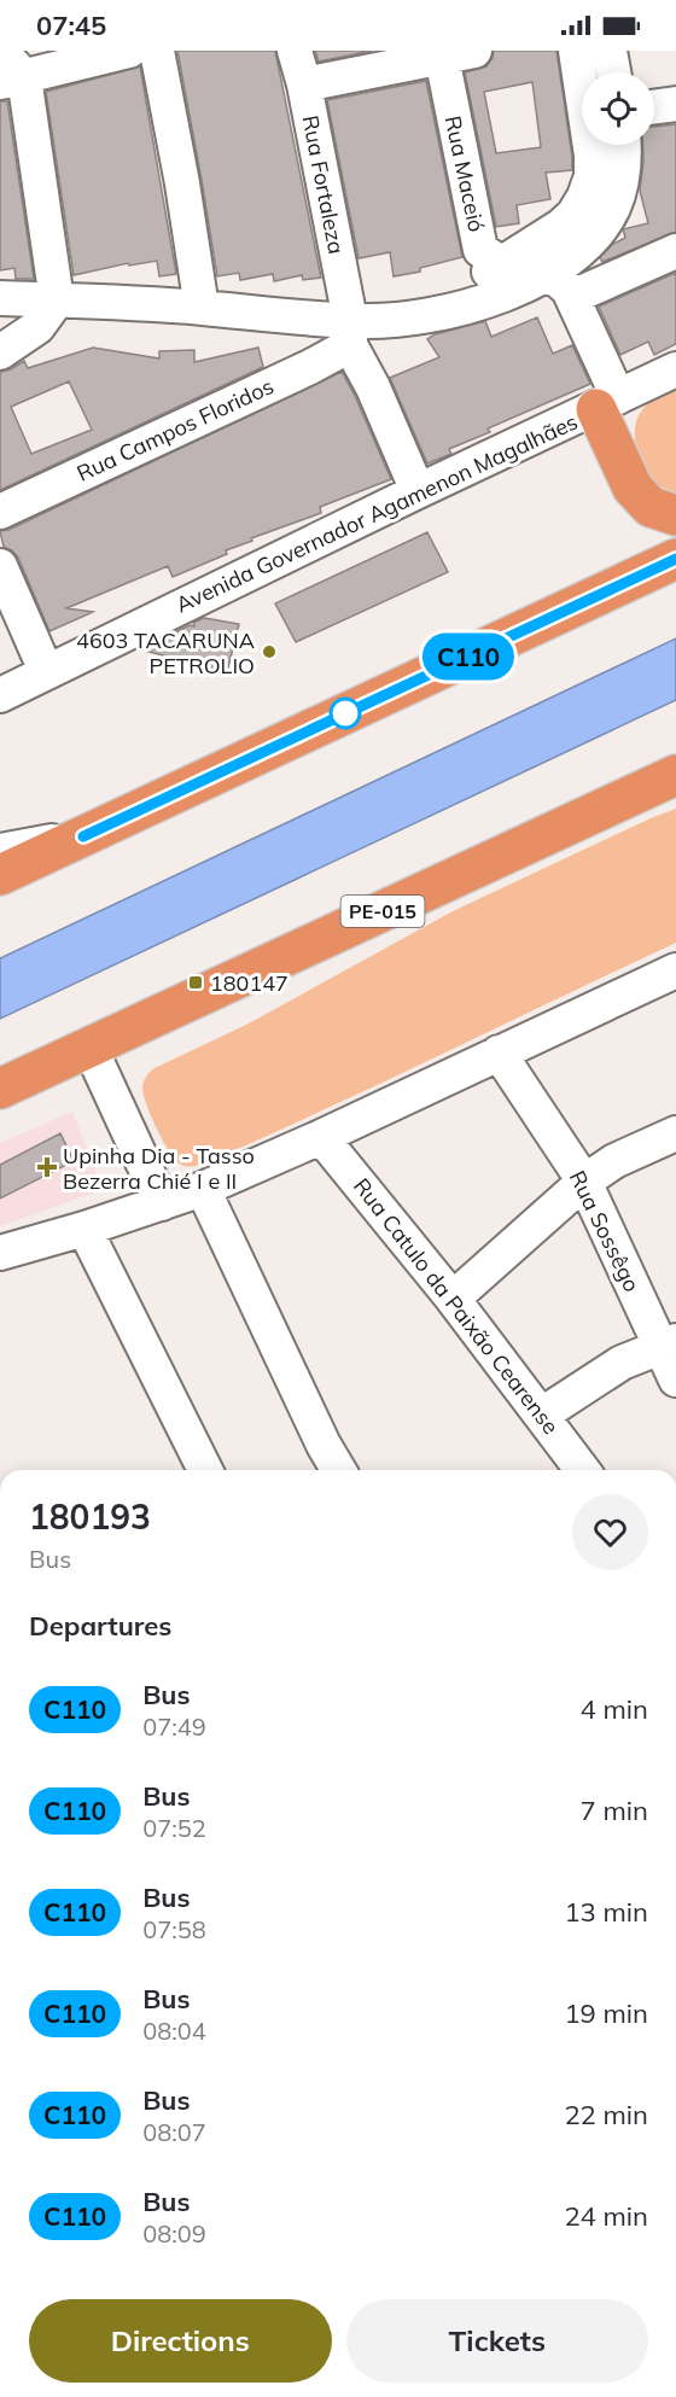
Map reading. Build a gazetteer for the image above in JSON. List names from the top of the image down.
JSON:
{
  "streets": {
    "highway": ["PE-015"],
    "street": [
      "Rua Maceió",
      "Rua Fortaleza",
      "Rua Campos Floridos",
      "Avenida Governador Agamenon Magalhães",
      "Rua Sossêgo",
      "Rua Catulo da Paixão Cearense"
    ]
  },
  "crossings": [
    ["Rua Maceió", "Avenida Governador Agamenon Magalhães"],
    ["Rua Fortaleza", "Rua Campos Floridos"],
    ["Rua Fortaleza", "Avenida Governador Agamenon Magalhães"]
  ],
  "places": {
    "other": ["4603 TACARUNA PETROLIO"],
    "transit": ["180147"],
    "health": ["Upinha Dia - Tasso Bezerra Chié I e II"]
  },
  "lines": ["bus line C110"],
  "page": {
    "status": "07:45",
    "on_map": "C110",
    "heading": [
      ["180193", "Bus"],
      "Departures"
    ],
    "list": [
      {
        "mark": "C110",
        "name": "Bus",
        "note": "07:49",
        "value": "4 min"
      },
      {
        "mark": "C110",
        "name": "Bus",
        "note": "07:52",
        "value": "7 min"
      },
      {
        "mark": "C110",
        "name": "Bus",
        "note": "07:58",
        "value": "13 min"
      },
      {
        "mark": "C110",
        "name": "Bus",
        "note": "08:04",
        "value": "19 min"
      },
      {
        "mark": "C110",
        "name": "Bus",
        "note": "08:07",
        "value": "22 min"
      },
      {
        "mark": "C110",
        "name": "Bus",
        "note": "08:09",
        "value": "24 min"
      }
    ],
    "buttons": ["Directions", "Tickets"]
  }
}
